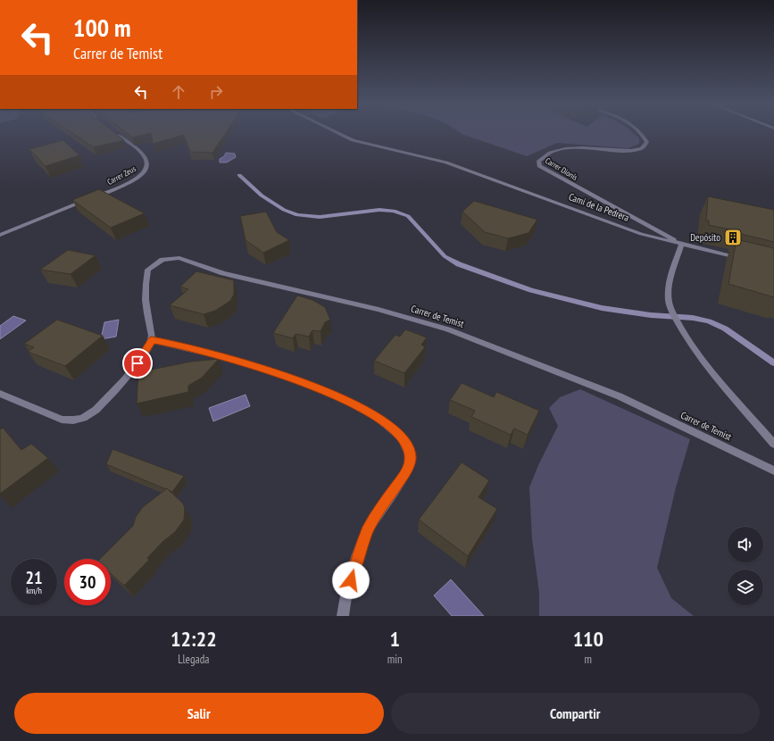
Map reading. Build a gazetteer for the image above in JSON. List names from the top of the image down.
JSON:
{
  "streets": {
    "street": [
      "Carrer Dionís",
      "Carrer Zeus",
      "Camí de la Pedrera",
      "Carrer de Temist"
    ]
  },
  "crossings": [
    ["Carrer Dionís", "Camí de la Pedrera"]
  ],
  "places": {
    "building": ["Depósito"]
  },
  "page": {
    "turn": ["100 m", "Carrer de Temist"],
    "speed": "21 km/h",
    "limit": "30",
    "eta": [
      "12:22",
      "Llegada",
      "1",
      "min",
      "110",
      "m"
    ],
    "buttons": ["Salir", "Compartir"]
  }
}
